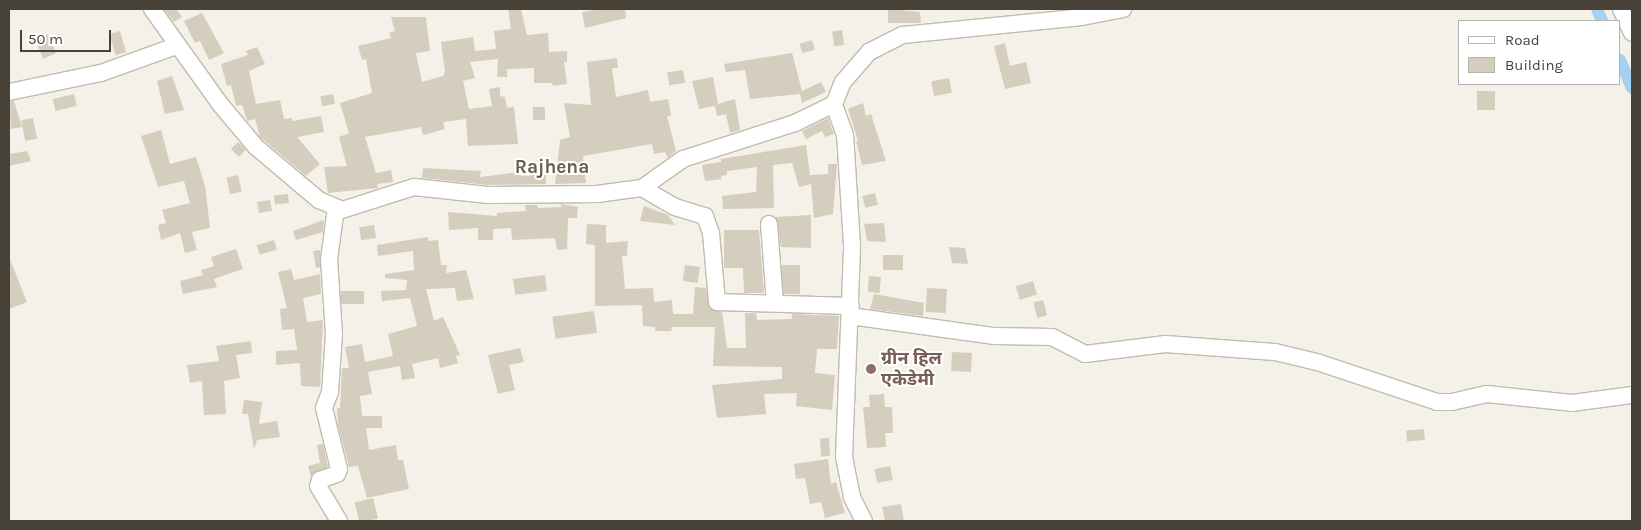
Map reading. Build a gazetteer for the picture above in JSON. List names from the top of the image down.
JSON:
{
  "districts": ["Rajhena"],
  "places": ["ग्रीन हिल एकेडेमी"],
  "legend": ["Road", "Building"],
  "scale_bar": "50 m"
}
